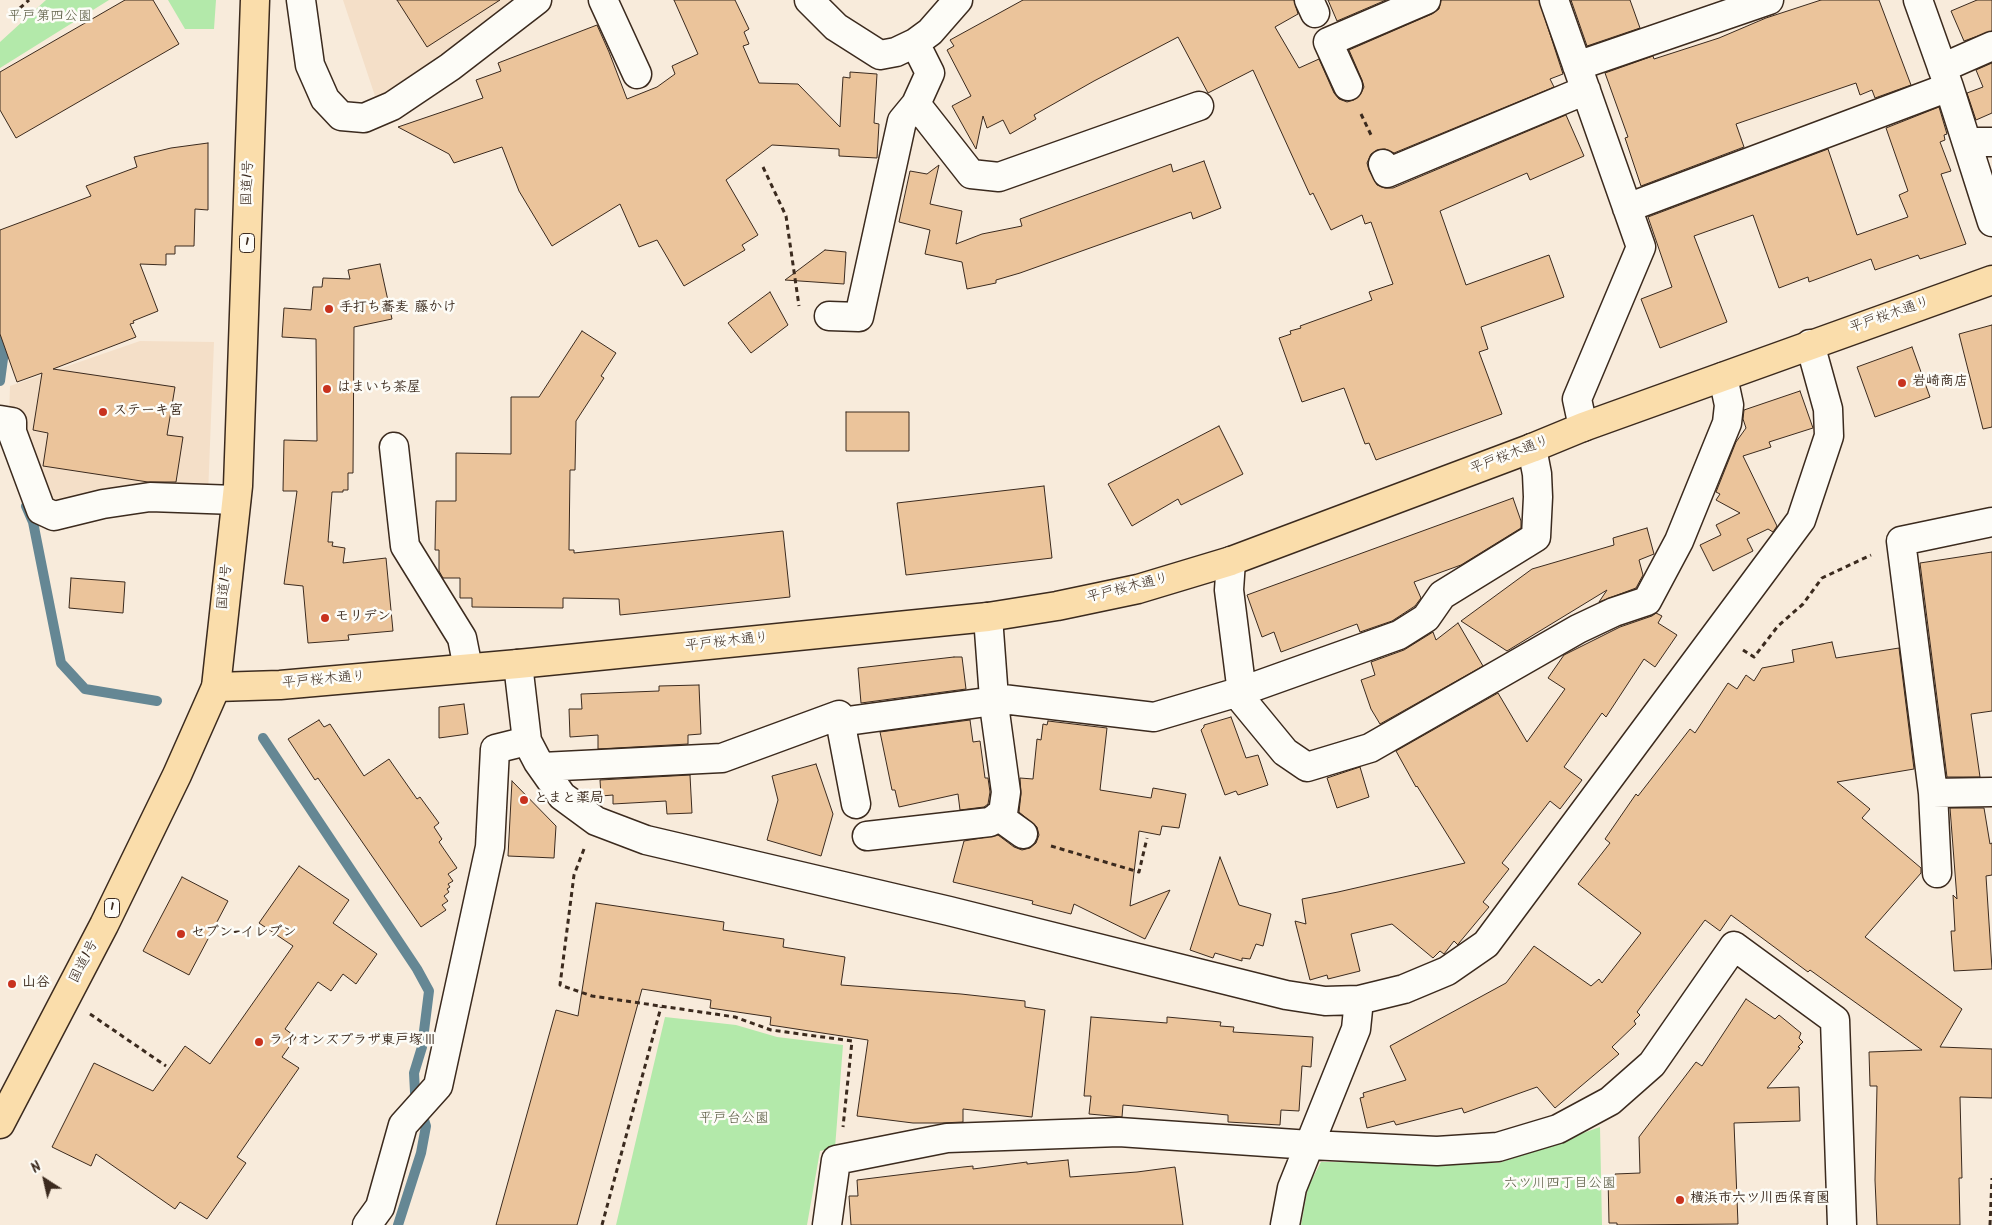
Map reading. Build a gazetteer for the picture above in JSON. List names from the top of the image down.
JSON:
{
  "streets": {
    "main road": ["国道1号", "1", "平戸桜木通り"]
  },
  "crossings": [
    ["国道1号", "平戸桜木通り"]
  ],
  "parks": ["平戸第四公園", "平戸台公園", "六ツ川四丁目公園"],
  "places": [
    "手打ち蕎麦 藤かけ",
    "岩崎商店",
    "はまいち茶屋",
    "ステーキ宮",
    "モリデン",
    "とまと薬局",
    "セブン-イレブン",
    "山谷",
    "ライオンズプラザ東戸塚Ⅲ",
    "横浜市六ツ川西保育園"
  ],
  "north": "top left"
}
